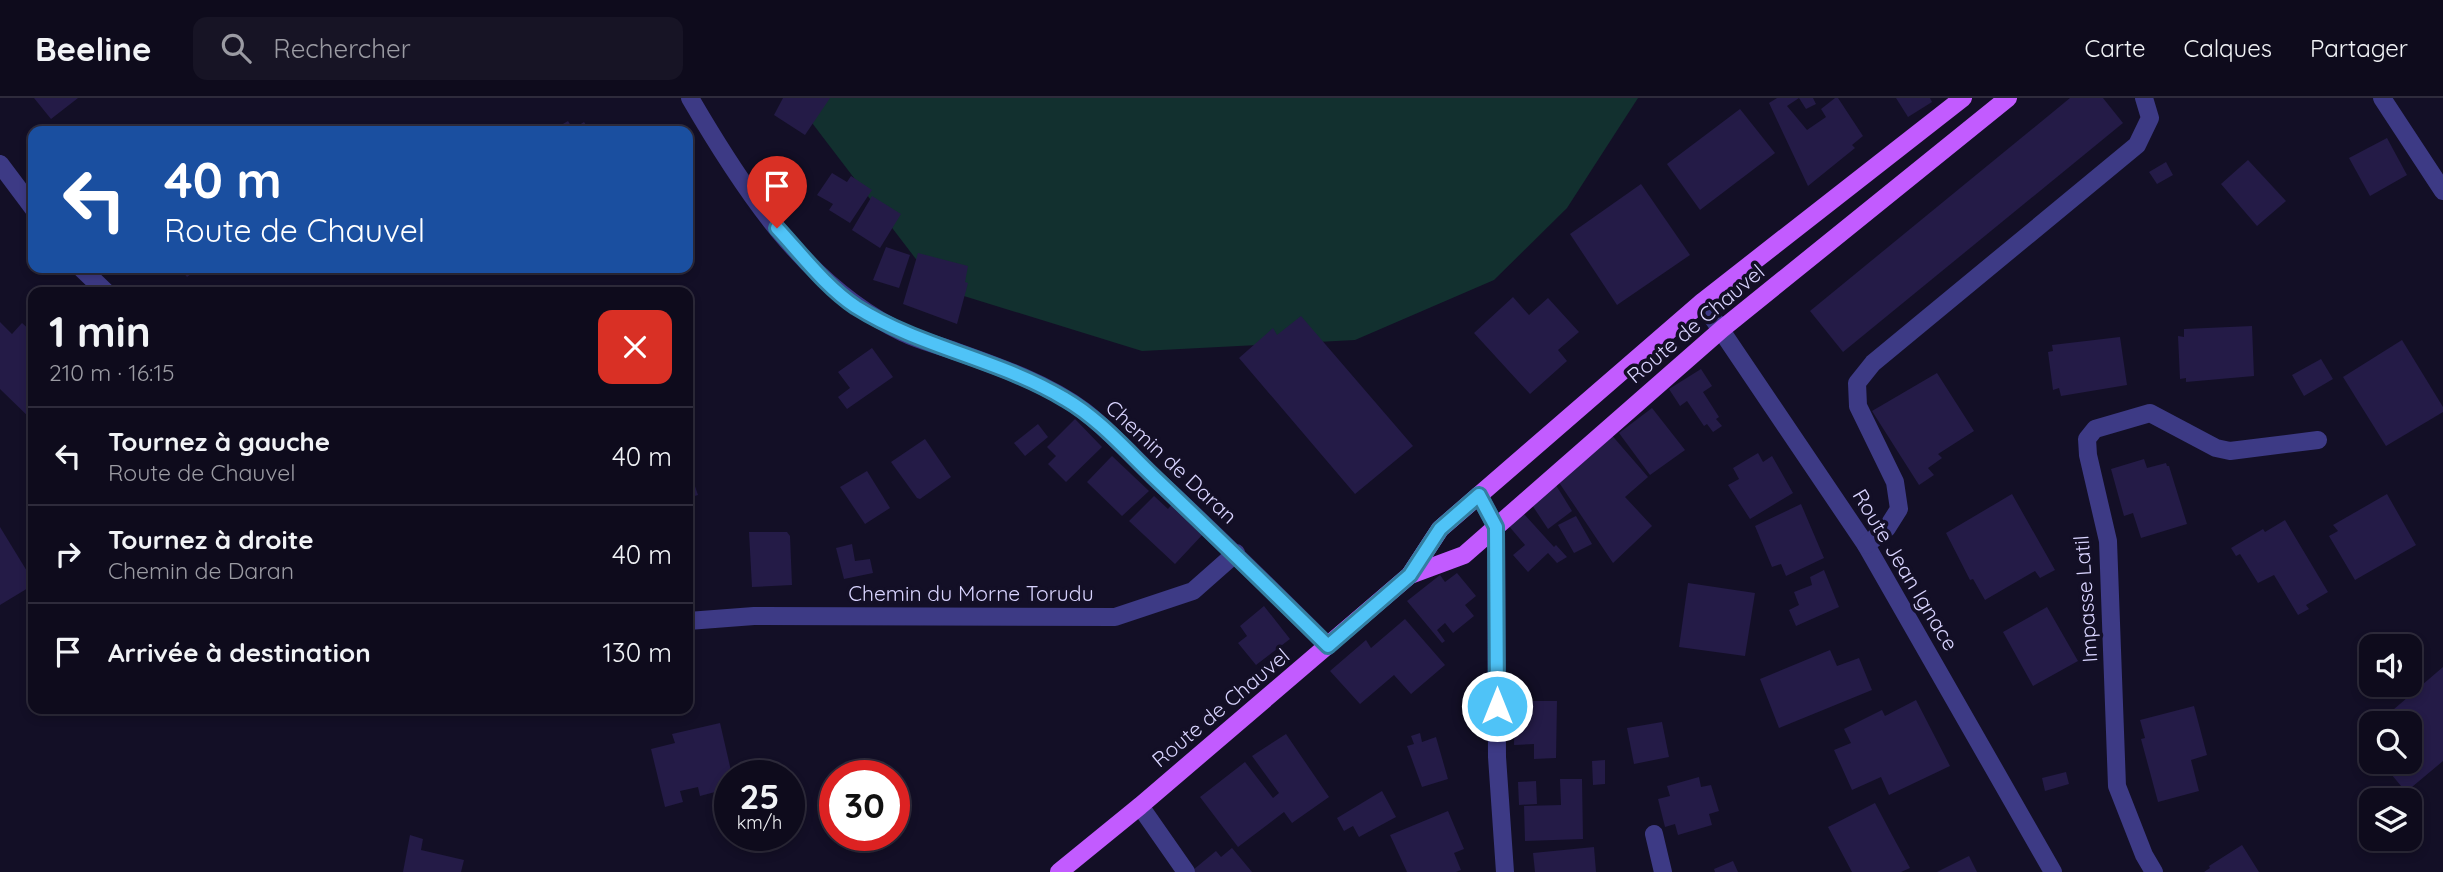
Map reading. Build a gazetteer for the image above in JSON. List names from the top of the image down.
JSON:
{
  "streets": {
    "main road": ["Route de Chauvel"],
    "street": [
      "Chemin de Daran",
      "Route Jean Ignace",
      "Chemin du Morne Torudu",
      "Impasse Latil"
    ]
  },
  "crossings": [
    ["Route de Chauvel", "Chemin de Daran"],
    ["Route de Chauvel", "Route Jean Ignace"],
    ["Chemin de Daran", "Chemin du Morne Torudu"]
  ],
  "page": {
    "header": "Beeline",
    "search": "Rechercher",
    "nav": ["Carte", "Calques", "Partager"],
    "turn": ["40 m", "Route de Chauvel"],
    "heading": ["1 min", "210 m · 16:15"],
    "list": [
      {
        "name": "Tournez à gauche",
        "note": "Route de Chauvel",
        "value": "40 m"
      },
      {
        "name": "Tournez à droite",
        "note": "Chemin de Daran",
        "value": "40 m"
      },
      {
        "name": "Arrivée à destination",
        "value": "130 m"
      }
    ],
    "speed": "25 km/h",
    "limit": "30"
  }
}
